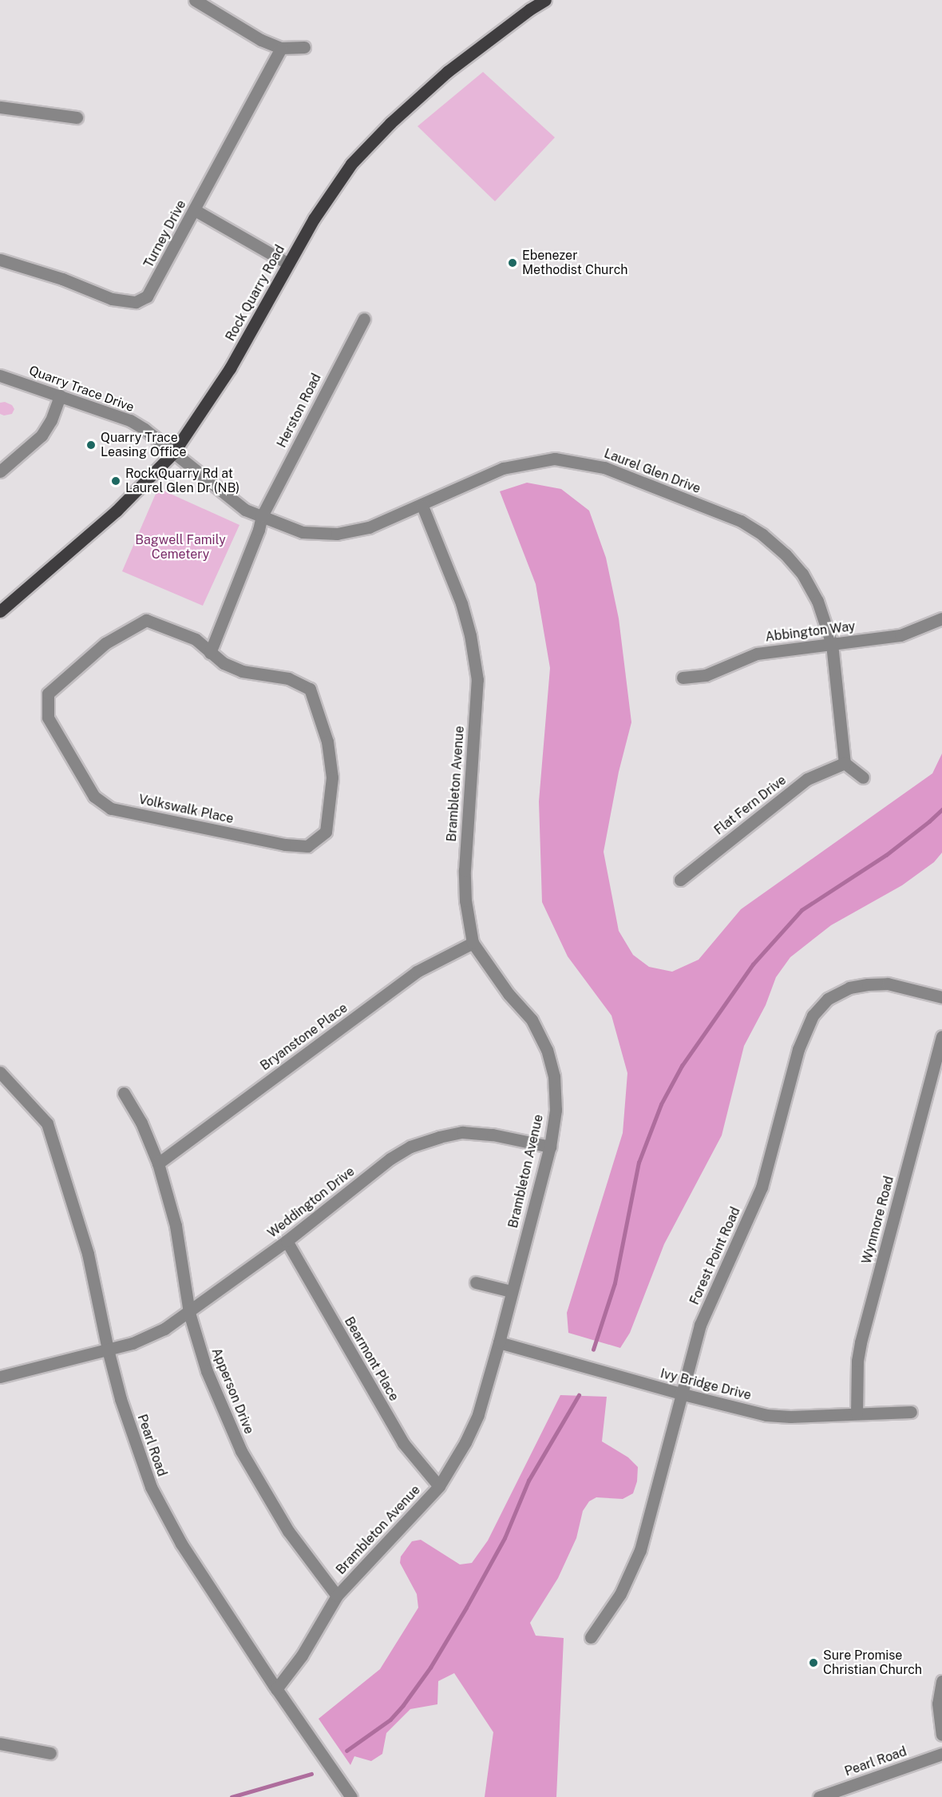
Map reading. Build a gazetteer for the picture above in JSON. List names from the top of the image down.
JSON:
{
  "streets": {
    "main road": ["Rock Quarry Road"],
    "street": [
      "Turney Drive",
      "Quarry Trace Drive",
      "Herston Road",
      "Laurel Glen Drive",
      "Abbington Way",
      "Brambleton Avenue",
      "Flat Fern Drive",
      "Volkswalk Place",
      "Bryanstone Place",
      "Weddington Drive",
      "Wynmore Road",
      "Forest Point Road",
      "Bearmont Place",
      "Ivy Bridge Drive",
      "Apperson Drive",
      "Pearl Road"
    ]
  },
  "crossings": [
    ["Rock Quarry Road", "Quarry Trace Drive"],
    ["Rock Quarry Road", "Laurel Glen Drive"],
    ["Quarry Trace Drive", "Laurel Glen Drive"],
    ["Herston Road", "Laurel Glen Drive"],
    ["Herston Road", "Volkswalk Place"],
    ["Laurel Glen Drive", "Abbington Way"],
    ["Laurel Glen Drive", "Brambleton Avenue"],
    ["Laurel Glen Drive", "Flat Fern Drive"],
    ["Brambleton Avenue", "Bryanstone Place"],
    ["Brambleton Avenue", "Weddington Drive"],
    ["Brambleton Avenue", "Bearmont Place"],
    ["Brambleton Avenue", "Ivy Bridge Drive"],
    ["Brambleton Avenue", "Apperson Drive"],
    ["Brambleton Avenue", "Pearl Road"],
    ["Bryanstone Place", "Apperson Drive"],
    ["Weddington Drive", "Bearmont Place"],
    ["Weddington Drive", "Apperson Drive"],
    ["Weddington Drive", "Pearl Road"],
    ["Wynmore Road", "Ivy Bridge Drive"],
    ["Forest Point Road", "Ivy Bridge Drive"]
  ],
  "parks": ["Bagwell Family Cemetery"],
  "places": [
    "Ebenezer Methodist Church",
    "Quarry Trace Leasing Office",
    "Rock Quarry Rd at Laurel Glen Dr (NB)",
    "Sure Promise Christian Church"
  ]
}
